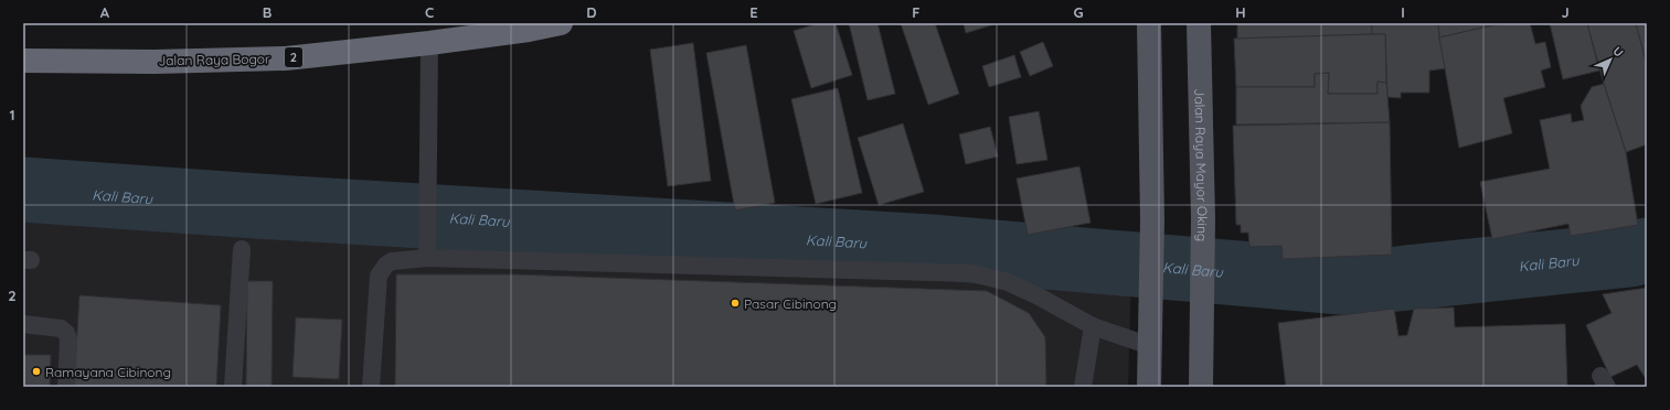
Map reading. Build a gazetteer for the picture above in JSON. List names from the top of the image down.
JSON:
{
  "streets": {
    "highway": ["2", "Jalan Raya Bogor"],
    "main road": ["Jalan Raya Mayor Oking"]
  },
  "water": ["Kali Baru"],
  "places": ["Pasar Cibinong", "Ramayana Cibinong"],
  "north": "top right",
  "grid": {
    "columns": [
      "A",
      "B",
      "C",
      "D",
      "E",
      "F",
      "G",
      "H",
      "I",
      "J"
    ],
    "rows": ["1", "2"]
  }
}
